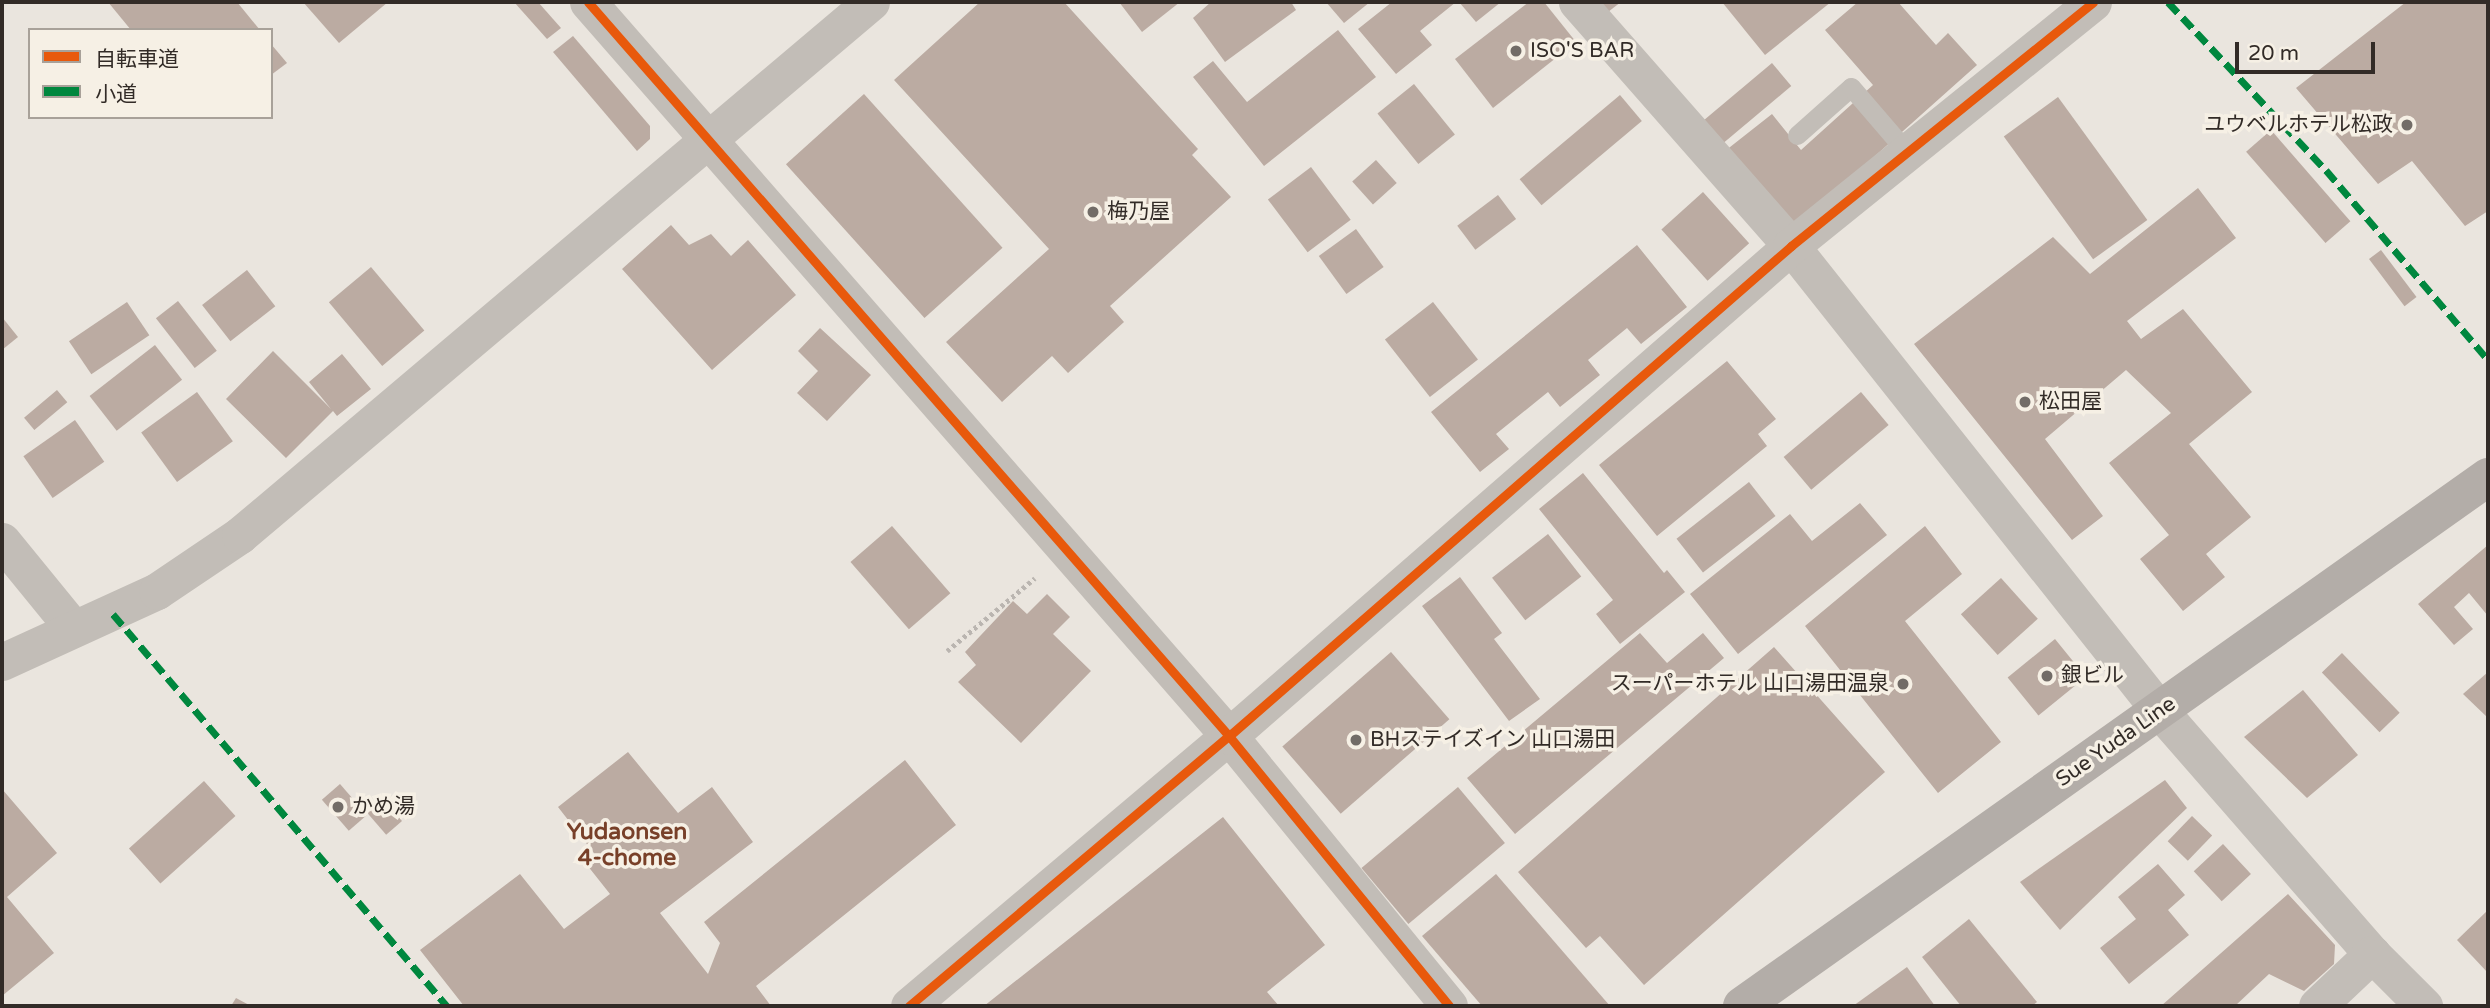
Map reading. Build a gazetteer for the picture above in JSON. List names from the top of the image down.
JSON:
{
  "streets": {
    "main road": ["Sue Yuda Line"]
  },
  "districts": ["Yudaonsen 4-chome"],
  "places": [
    "ISO'S BAR",
    "ユウベルホテル松政",
    "梅乃屋",
    "松田屋",
    "銀ビル",
    "スーパーホテル 山口湯田温泉",
    "BHステイズイン 山口湯田",
    "かめ湯"
  ],
  "legend": ["自転車道", "小道"],
  "scale_bar": "20 m"
}
